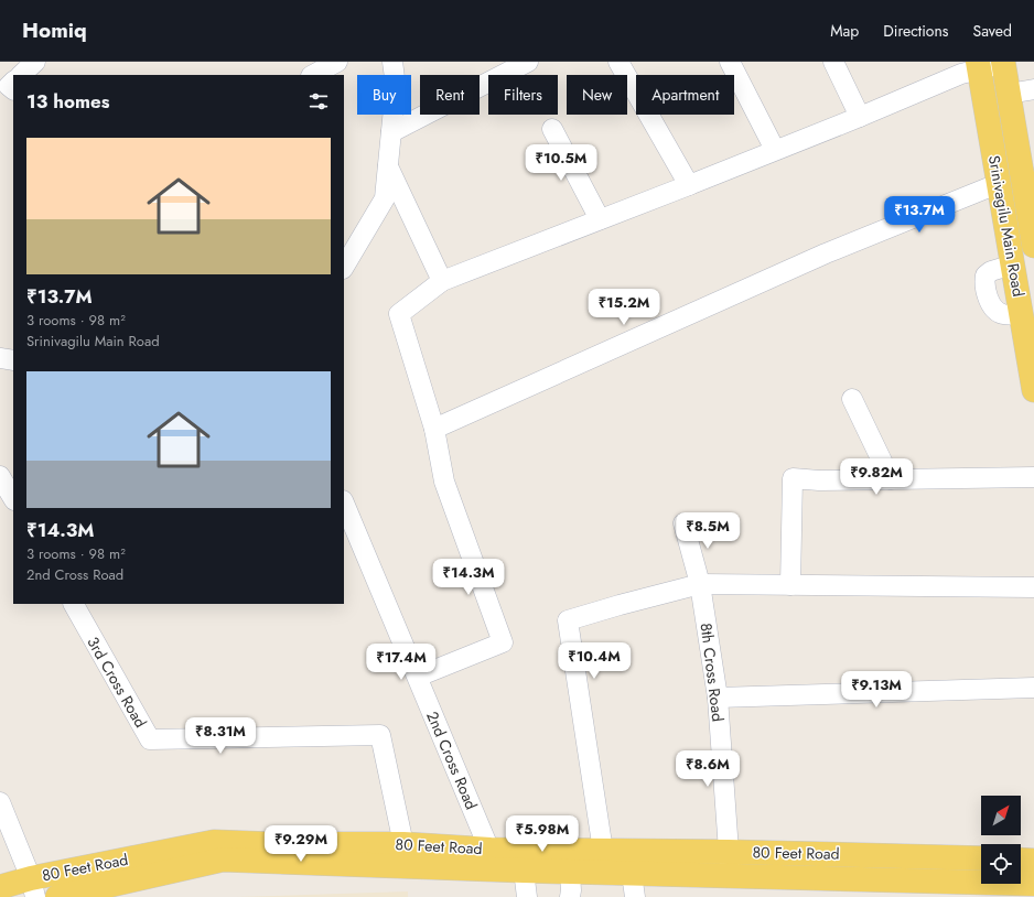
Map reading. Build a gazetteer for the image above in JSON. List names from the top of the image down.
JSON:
{
  "streets": {
    "main road": ["Srinivagilu Main Road", "80 Feet Road"],
    "street": ["8th Cross Road", "3rd Cross Road", "2nd Cross Road"]
  },
  "crossings": [
    ["8th Cross Road", "80 Feet Road"],
    ["3rd Cross Road", "80 Feet Road"],
    ["2nd Cross Road", "80 Feet Road"]
  ],
  "north": "top right",
  "page": {
    "header": "Homiq",
    "nav": ["Map", "Directions", "Saved"],
    "chip": [
      "Buy",
      "Rent",
      "Filters",
      "New",
      "Apartment"
    ],
    "heading": "13 homes",
    "list": [
      {
        "name": "₹13.7M",
        "note": "3 rooms · 98 m² · Srinivagilu Main Road"
      },
      {
        "name": "₹14.3M",
        "note": "3 rooms · 98 m² · 2nd Cross Road"
      }
    ],
    "price": [
      "₹10.5M",
      "₹13.7M",
      "₹15.2M",
      "₹9.82M",
      "₹8.5M",
      "₹14.3M",
      "₹10.4M",
      "₹17.4M",
      "₹9.13M",
      "₹8.31M",
      "₹8.6M",
      "₹5.98M",
      "₹9.29M"
    ]
  }
}
